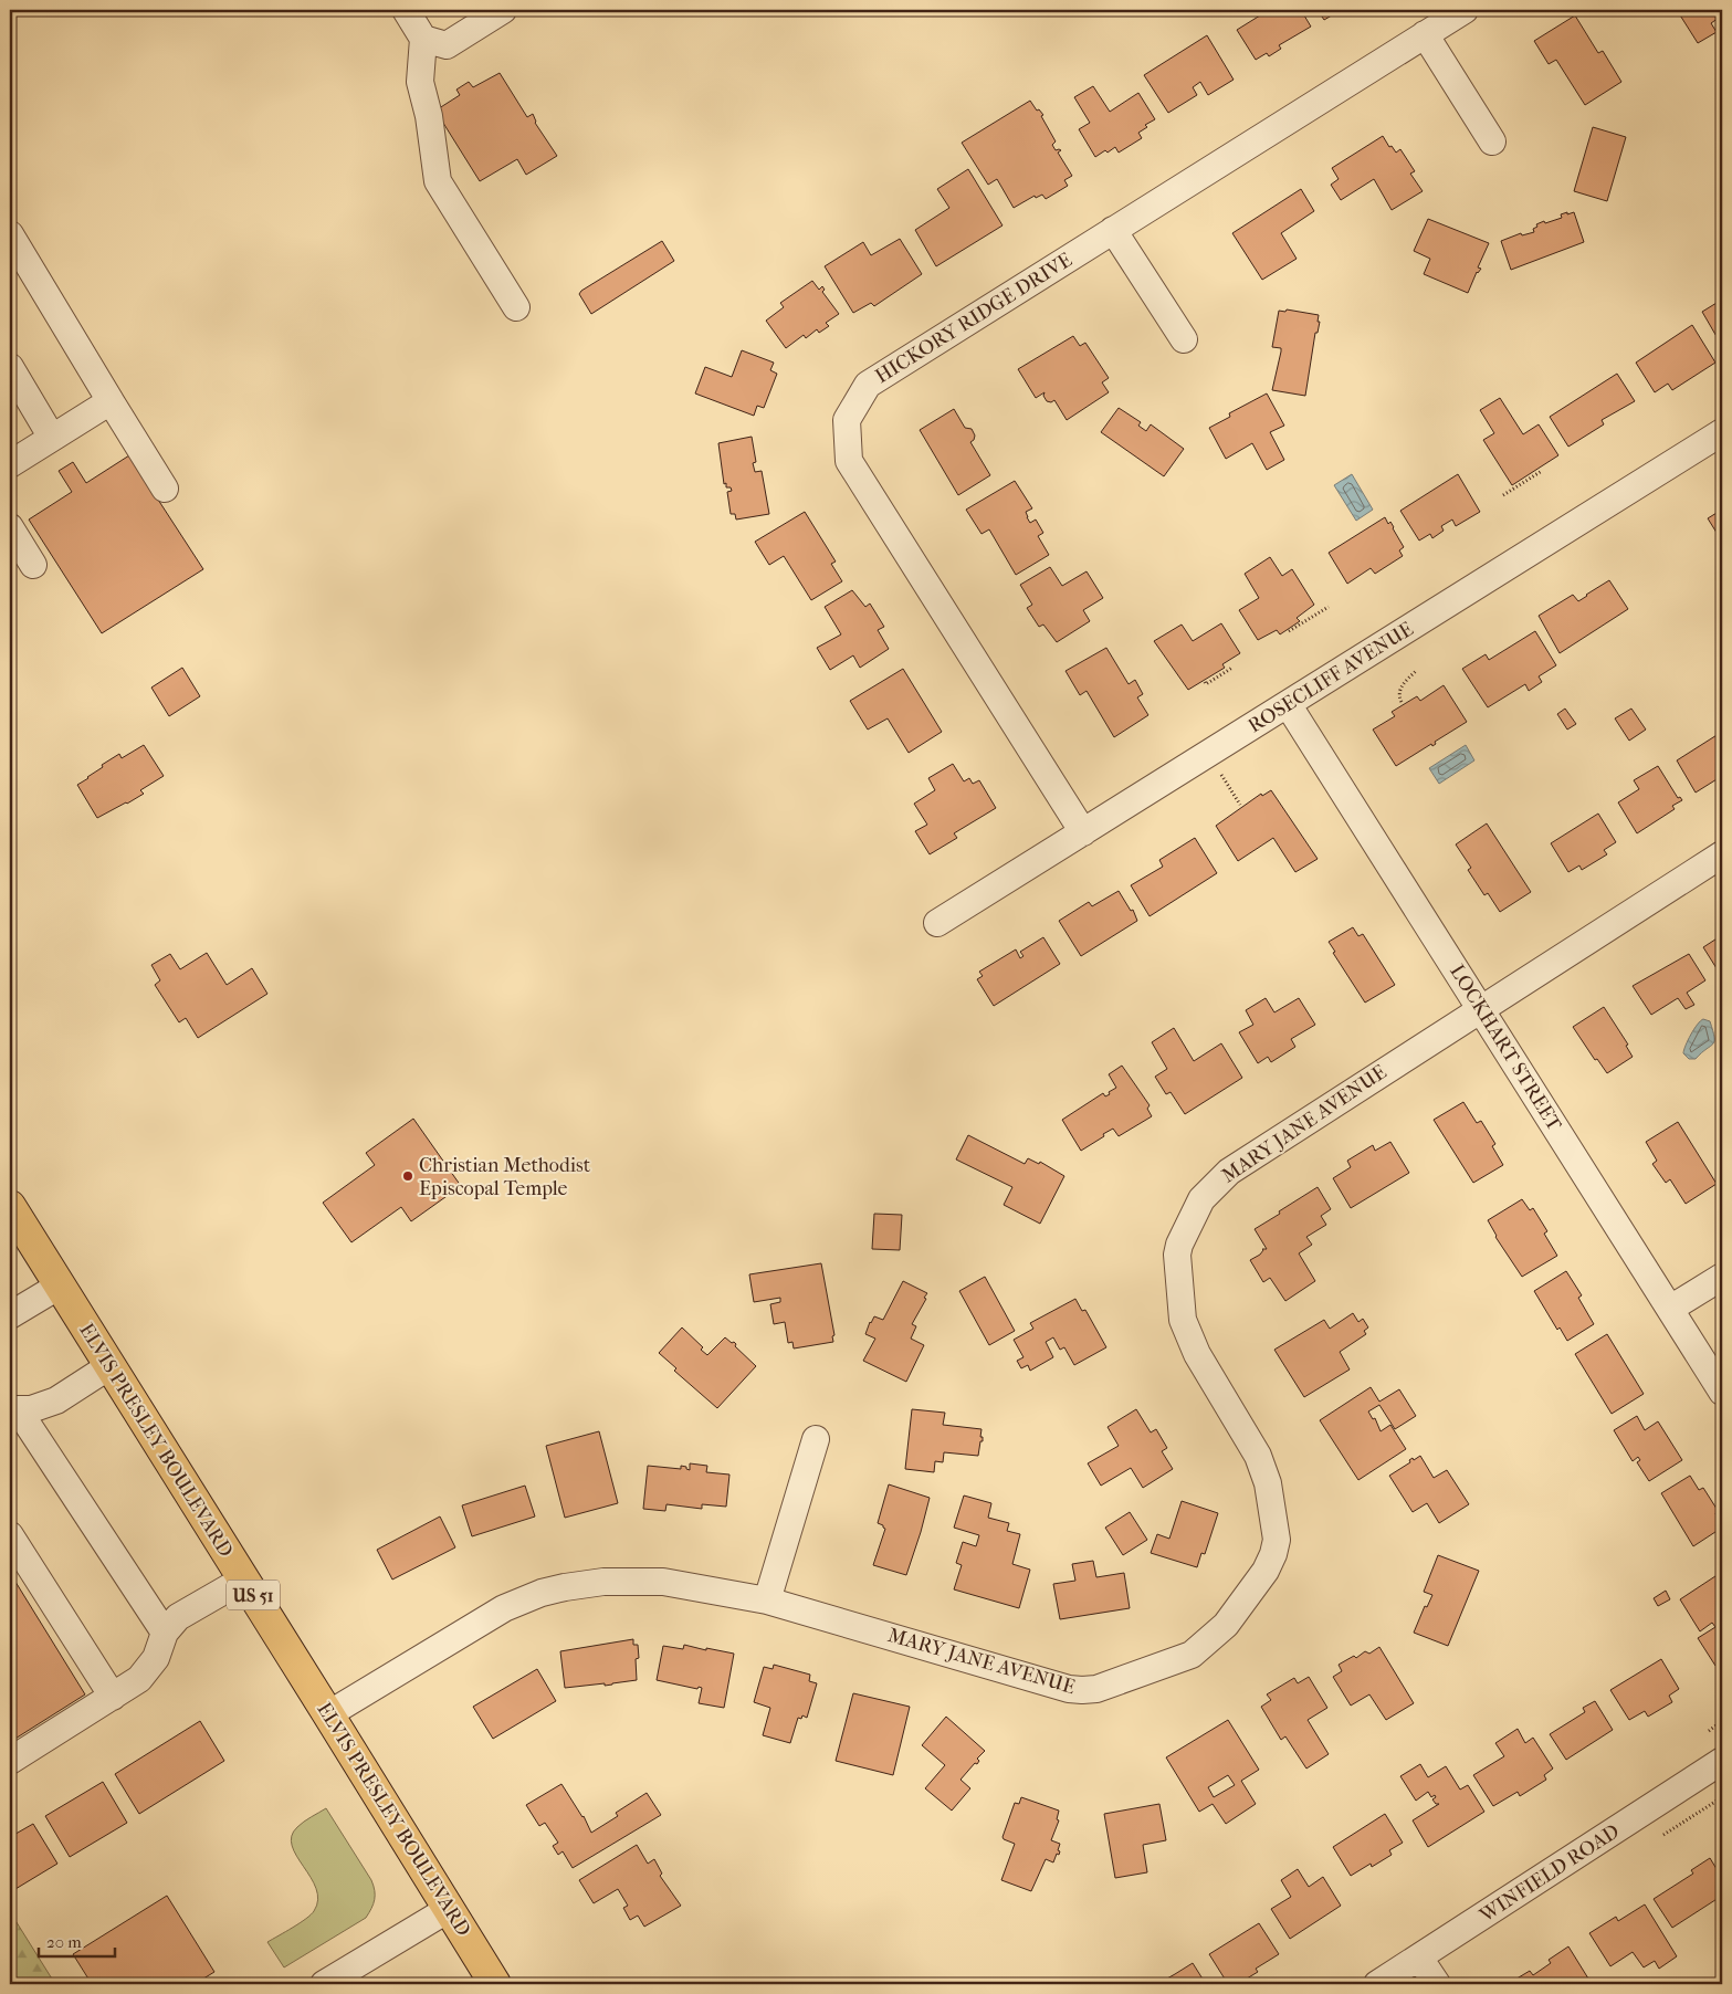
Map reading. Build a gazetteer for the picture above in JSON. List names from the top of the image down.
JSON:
{
  "streets": {
    "main road": ["ELVIS PRESLEY BOULEVARD", "US 51"],
    "street": [
      "HICKORY RIDGE DRIVE",
      "ROSECLIFF AVENUE",
      "LOCKHART STREET",
      "MARY JANE AVENUE",
      "WINFIELD ROAD"
    ]
  },
  "crossings": [
    ["HICKORY RIDGE DRIVE", "ROSECLIFF AVENUE"],
    ["ROSECLIFF AVENUE", "LOCKHART STREET"],
    ["LOCKHART STREET", "MARY JANE AVENUE"],
    ["MARY JANE AVENUE", "ELVIS PRESLEY BOULEVARD"]
  ],
  "places": ["Christian Methodist Episcopal Temple"],
  "scale_bar": "20 m"
}
